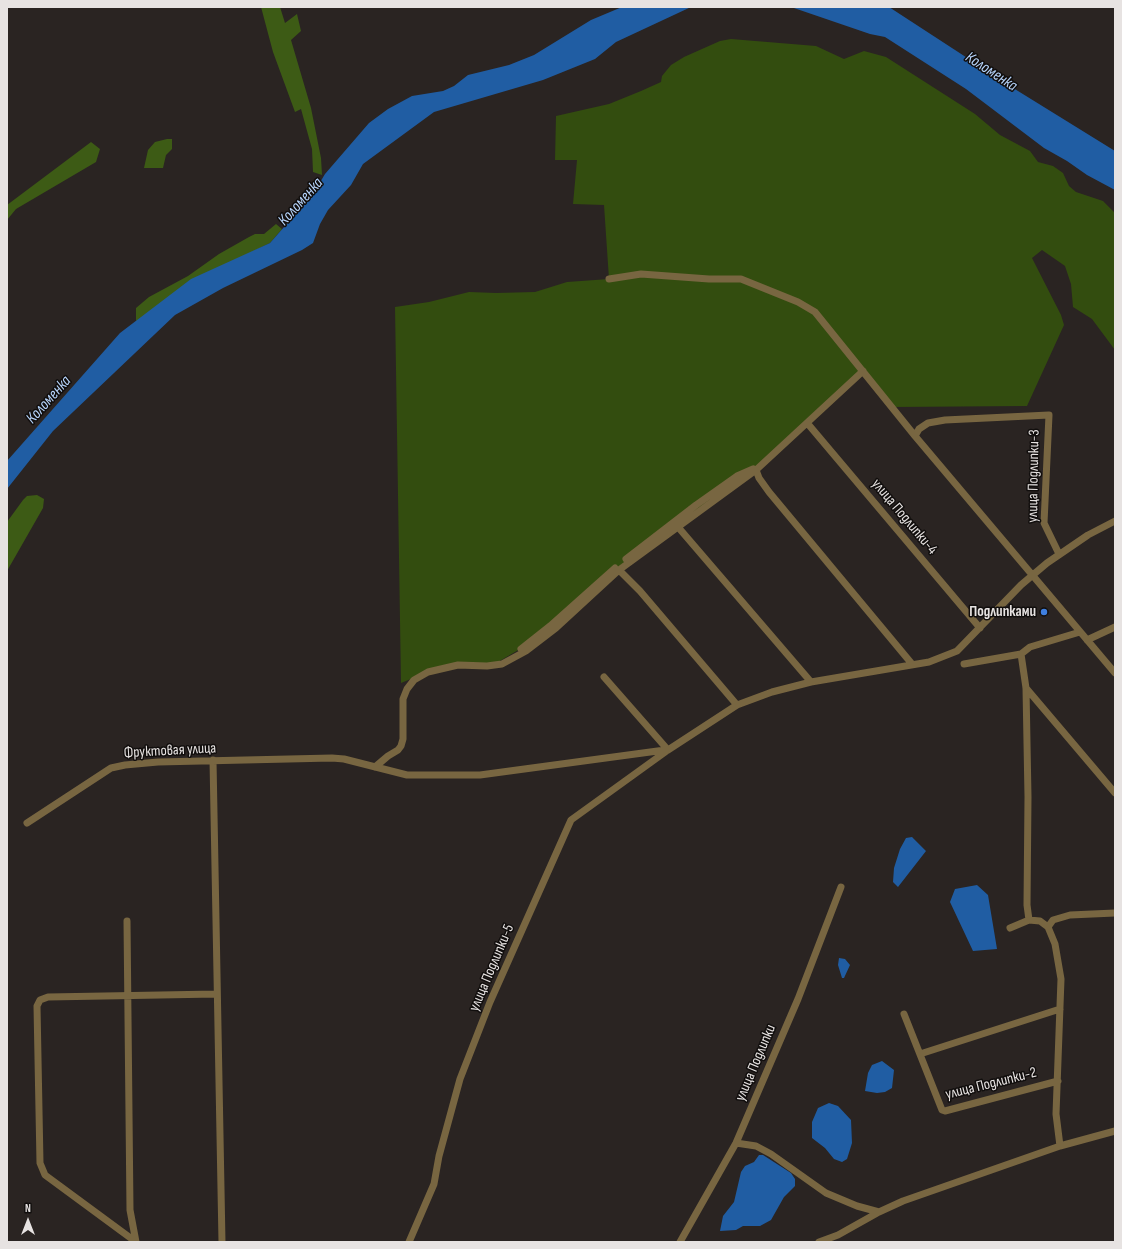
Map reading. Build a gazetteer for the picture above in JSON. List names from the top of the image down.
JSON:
{
  "streets": {
    "street": [
      "улица Подлипки-3",
      "улица Подлипки-4",
      "Фруктовая улица",
      "улица Подлипки-5",
      "улица Подлипки",
      "улица Подлипки-2"
    ]
  },
  "crossings": [
    ["Фруктовая улица", "улица Подлипки-5"]
  ],
  "water": ["Коломенка"],
  "places": ["Подлипками"],
  "north": "top"
}
